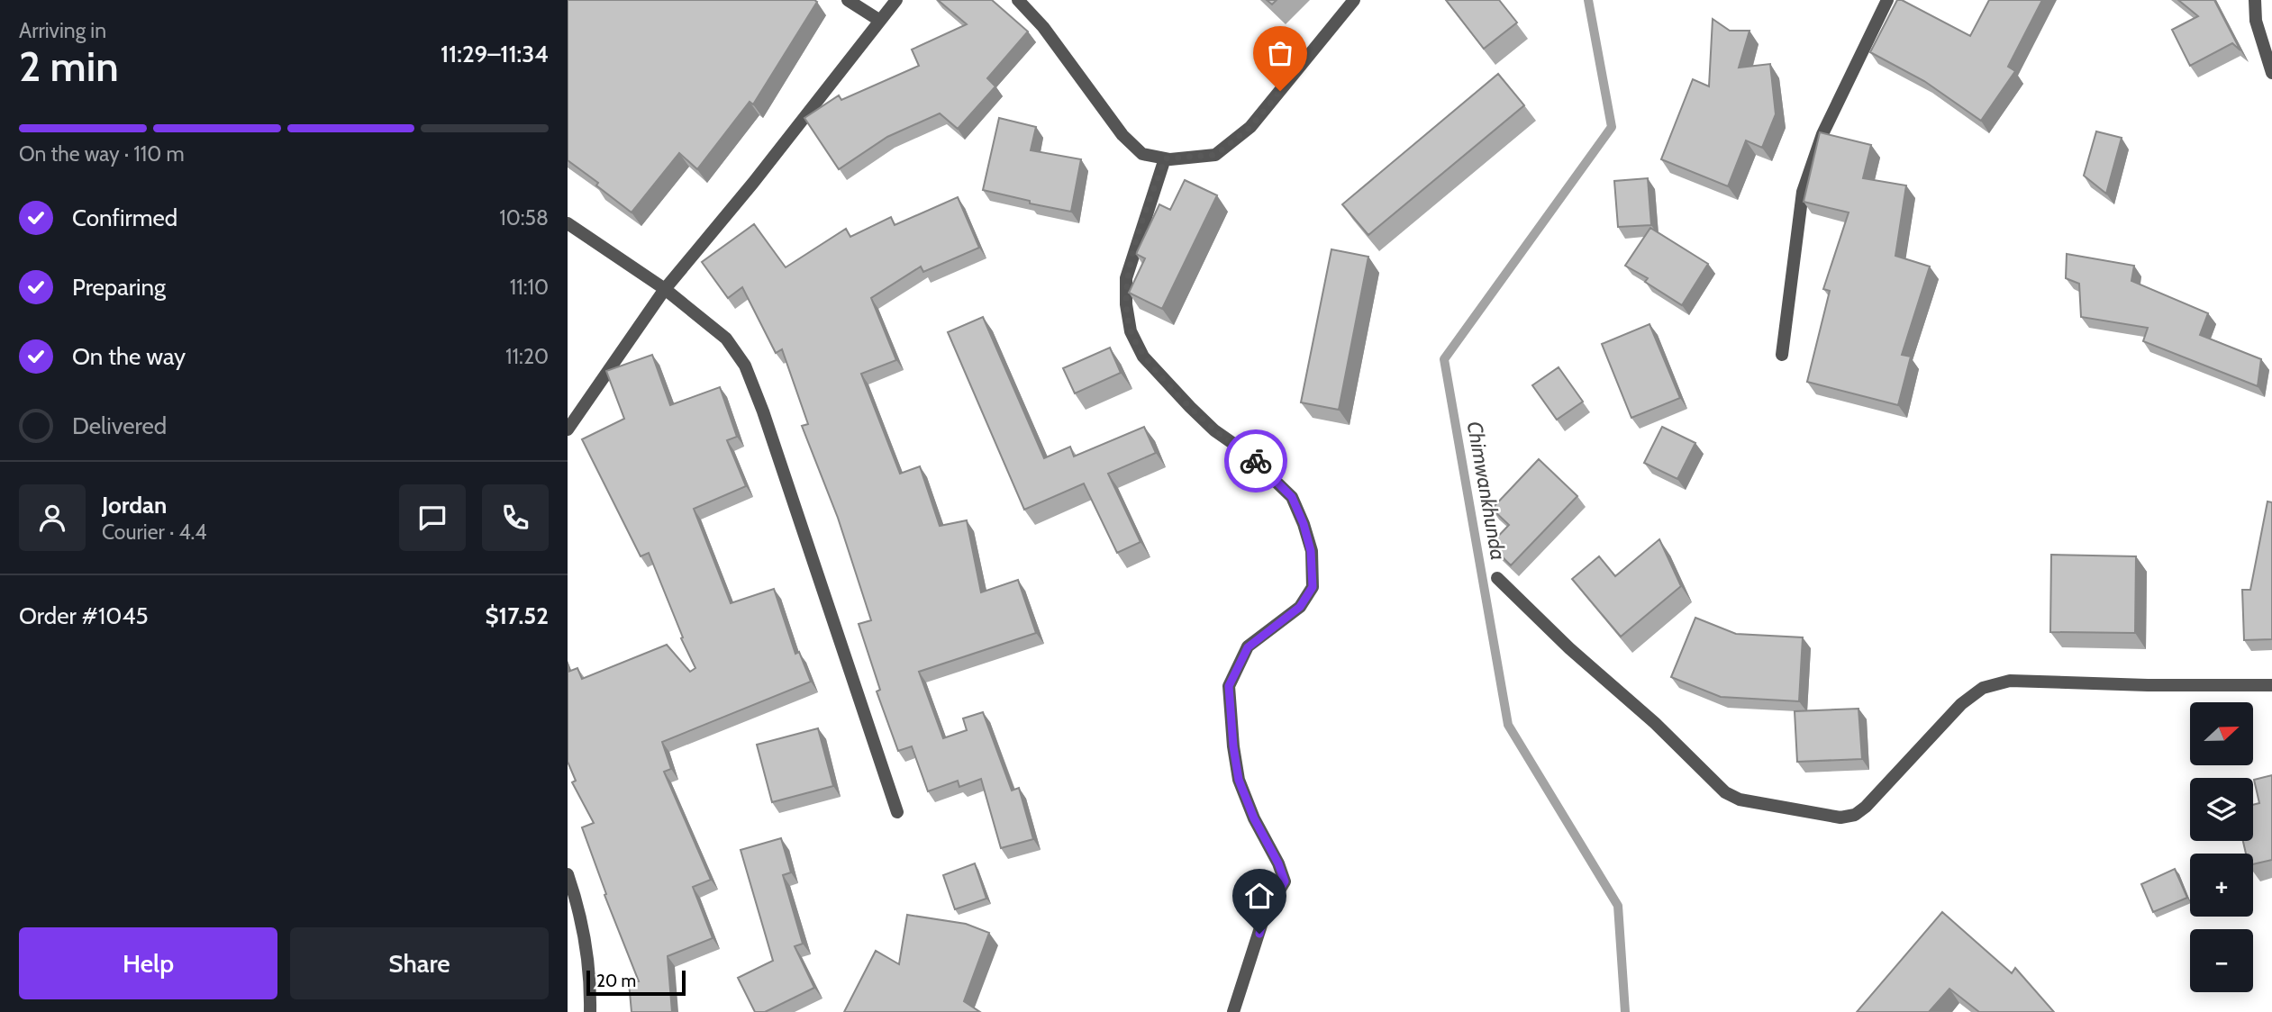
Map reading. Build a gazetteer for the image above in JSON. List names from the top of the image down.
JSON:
{
  "water": ["Chimwankhunda"],
  "scale_bar": "20 m",
  "north": "right",
  "page": {
    "heading": ["2 min", "Arriving in", "11:29–11:34"],
    "panel": [
      "Jordan",
      "Courier · 4.4",
      "Order #1045",
      "$17.52"
    ],
    "bar": "On the way · 110 m",
    "list": [
      ["Confirmed", "10:58"],
      ["Preparing", "11:10"],
      ["On the way", "11:20"],
      "Delivered"
    ],
    "map_buttons": ["+", "−"],
    "buttons": ["Help", "Share"],
    "scale": "20 m"
  }
}
